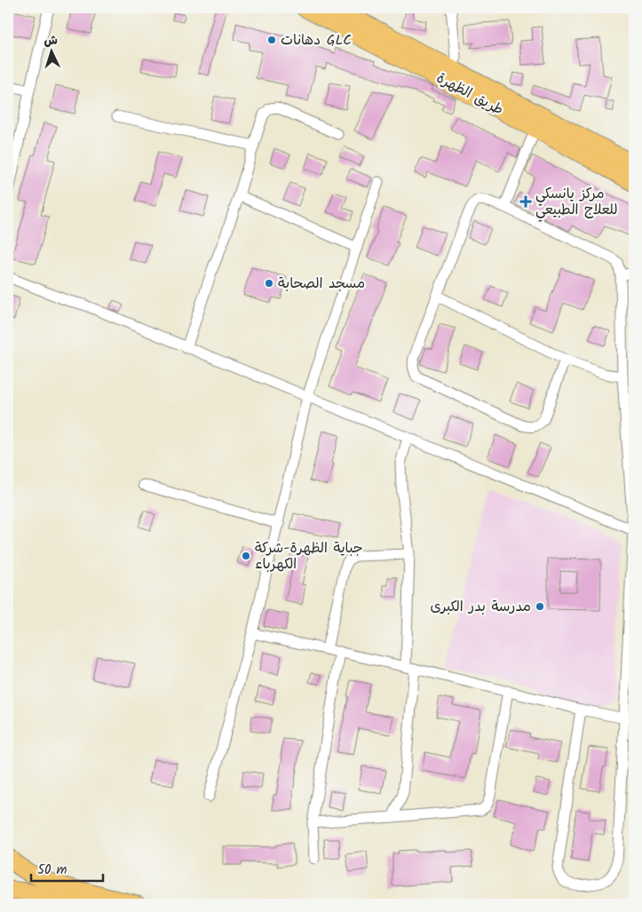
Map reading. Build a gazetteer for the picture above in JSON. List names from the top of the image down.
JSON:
{
  "streets": {
    "main road": ["طريق الظهرة"]
  },
  "places": {
    "other": [
      "دهانات GLC",
      "مسجد الصحابة",
      "جباية الظهرة-شركة الكهرباء",
      "مدرسة بدر الكبرى"
    ],
    "health": ["مركز يانسكي للعلاج الطبيعي"]
  },
  "scale_bar": "50 m",
  "north": "top"
}
